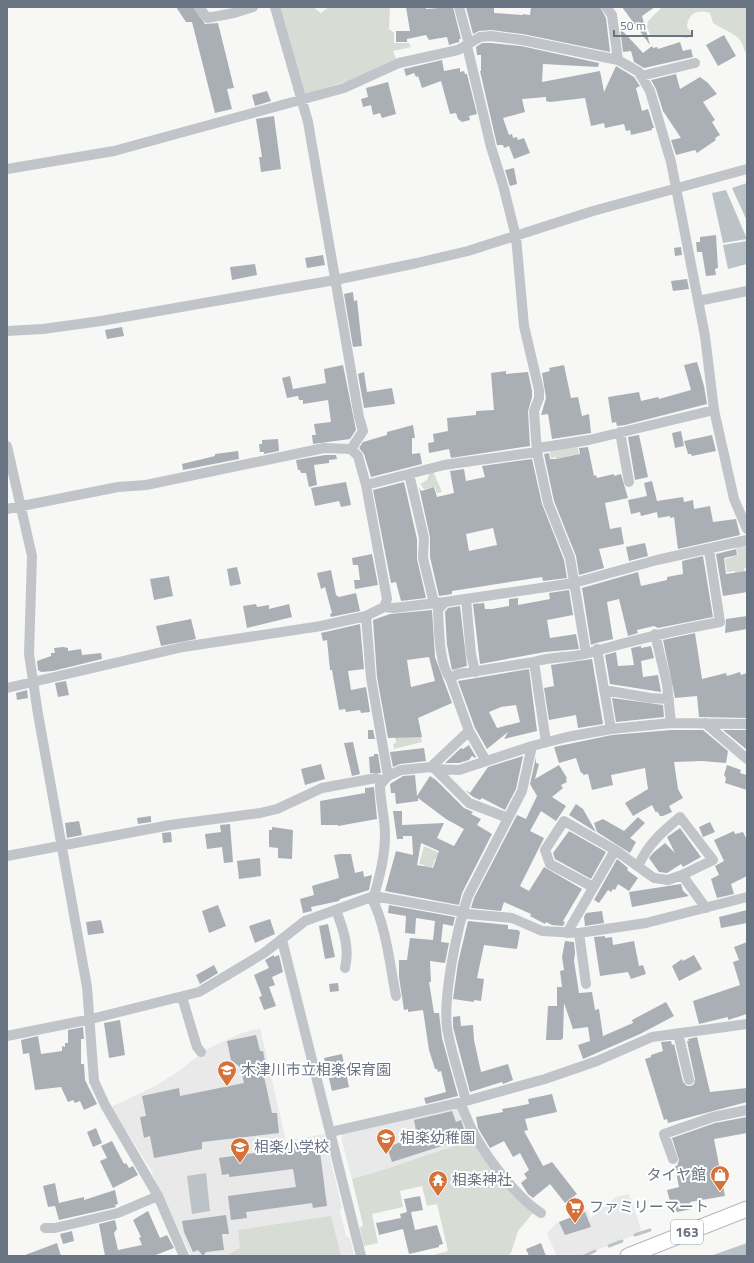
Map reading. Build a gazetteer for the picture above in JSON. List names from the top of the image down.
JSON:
{
  "streets": {
    "highway": ["163"]
  },
  "places": {
    "school or university": ["木津川市立相楽保育園", "相楽幼稚園", "相楽小学校"],
    "shop": ["タイヤ館"],
    "temple": ["相楽神社"],
    "supermarket": ["ファミリーマート"]
  },
  "scale_bar": "50 m"
}
